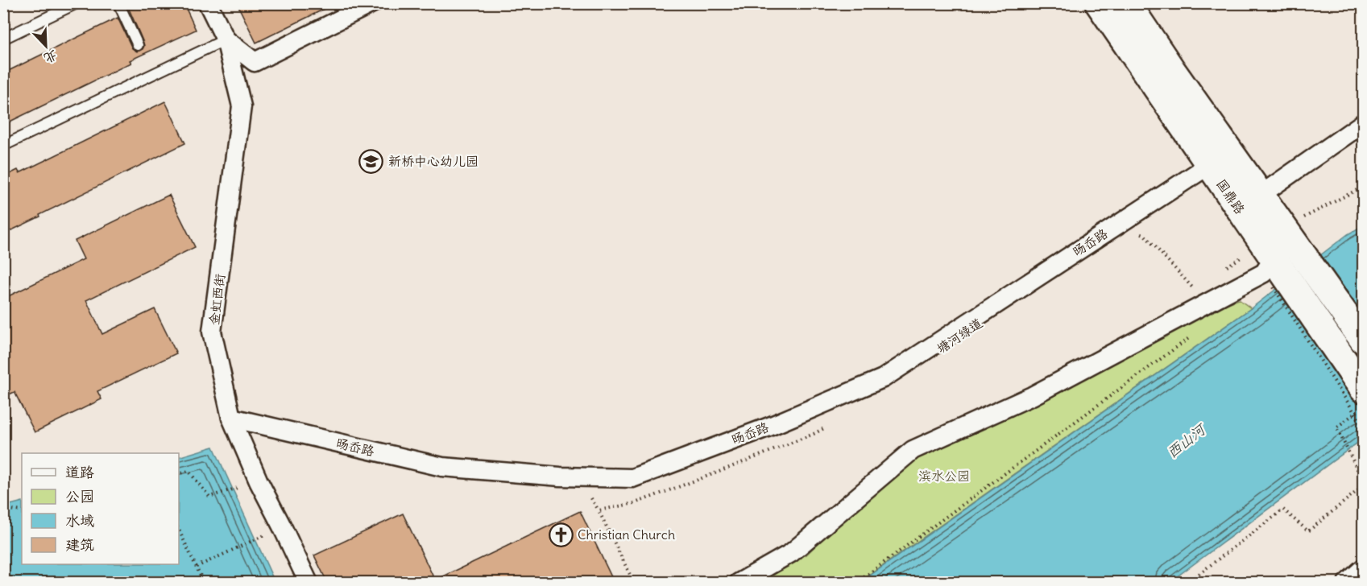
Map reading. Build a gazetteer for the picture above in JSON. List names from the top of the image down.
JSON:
{
  "streets": {
    "main road": ["国鼎路"],
    "street": ["旸岙路", "金虹西街"]
  },
  "crossings": [
    ["国鼎路", "旸岙路"],
    ["旸岙路", "金虹西街"]
  ],
  "water": ["西山河"],
  "parks": ["滨水公园"],
  "places": {
    "school or university": ["新桥中心幼儿园"],
    "church": ["Christian Church"]
  },
  "legend": [
    "道路",
    "公园",
    "水域",
    "建筑"
  ],
  "north": "bottom right"
}
